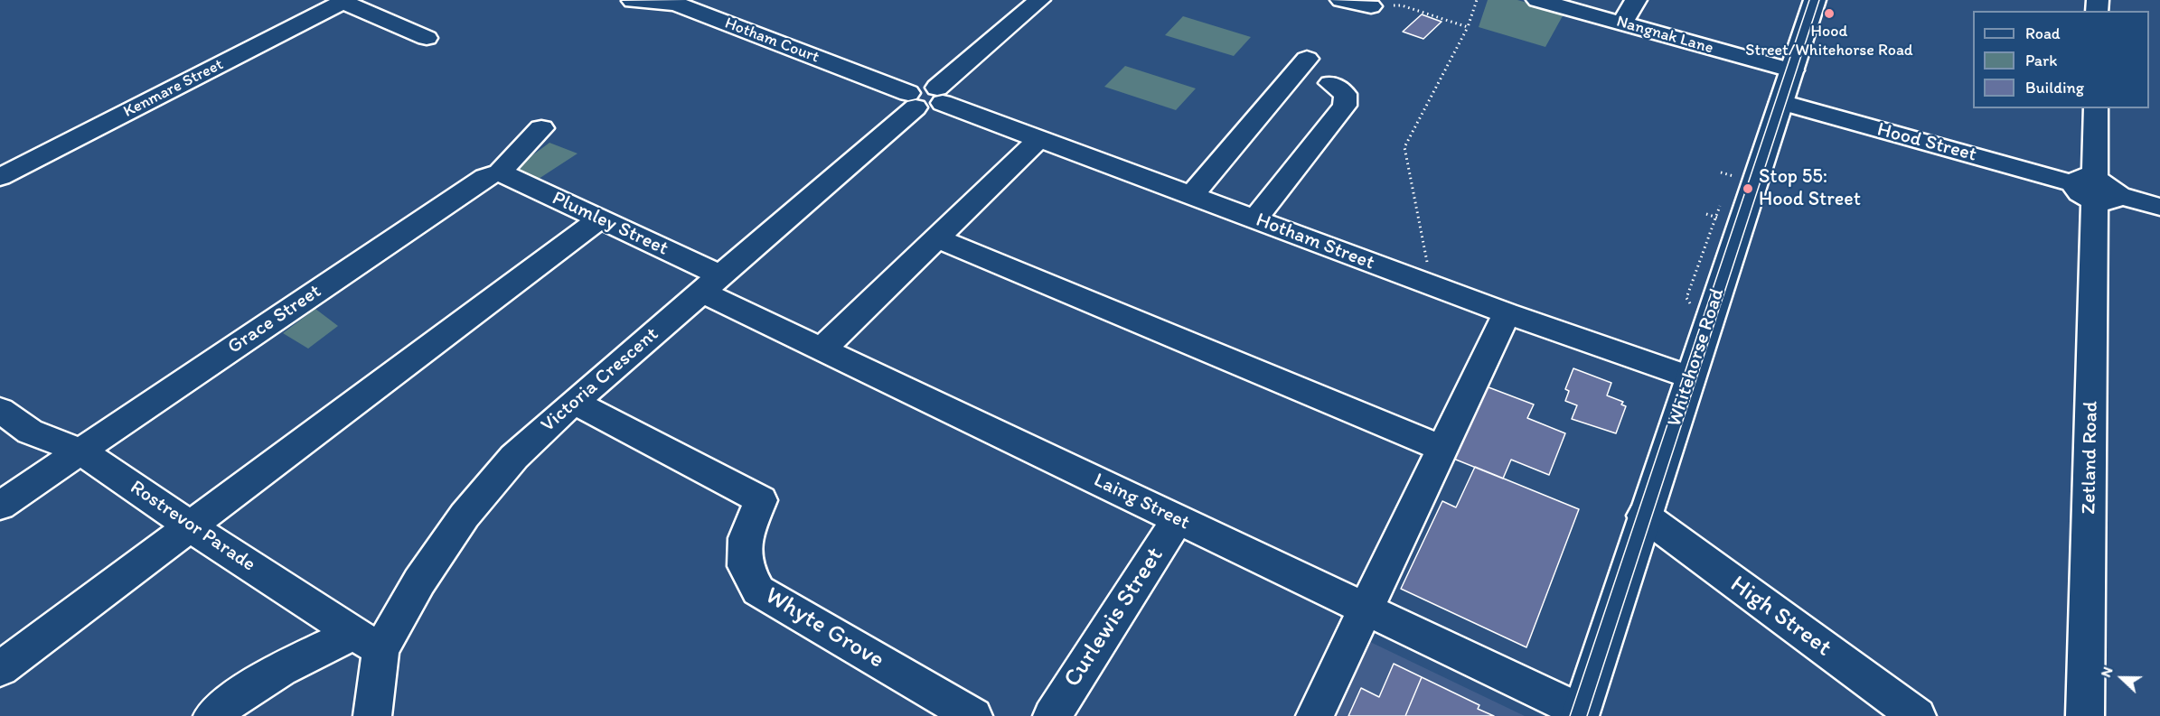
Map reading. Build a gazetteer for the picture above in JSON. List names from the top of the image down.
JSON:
{
  "streets": {
    "street": [
      "Nangnak Lane",
      "Hotham Court",
      "Kenmare Street",
      "Hood Street",
      "Plumley Street",
      "Hotham Street",
      "Grace Street",
      "Whitehorse Road",
      "Victoria Crescent",
      "Zetland Road",
      "Laing Street",
      "Rostrevor Parade",
      "High Street",
      "Curlewis Street",
      "Whyte Grove"
    ]
  },
  "crossings": [
    ["Nangnak Lane", "Whitehorse Road"],
    ["Hotham Court", "Victoria Crescent"],
    ["Hood Street", "Whitehorse Road"],
    ["Hood Street", "Zetland Road"],
    ["Plumley Street", "Grace Street"],
    ["Plumley Street", "Victoria Crescent"],
    ["Plumley Street", "Laing Street"],
    ["Hotham Street", "Whitehorse Road"],
    ["Grace Street", "Rostrevor Parade"],
    ["Whitehorse Road", "Laing Street"],
    ["Whitehorse Road", "High Street"],
    ["Victoria Crescent", "Laing Street"],
    ["Victoria Crescent", "Rostrevor Parade"],
    ["Victoria Crescent", "Whyte Grove"],
    ["Laing Street", "Curlewis Street"]
  ],
  "places": ["Hood Street/Whitehorse Road", "Stop 55: Hood Street"],
  "legend": ["Road", "Park", "Building"],
  "north": "left"
}
